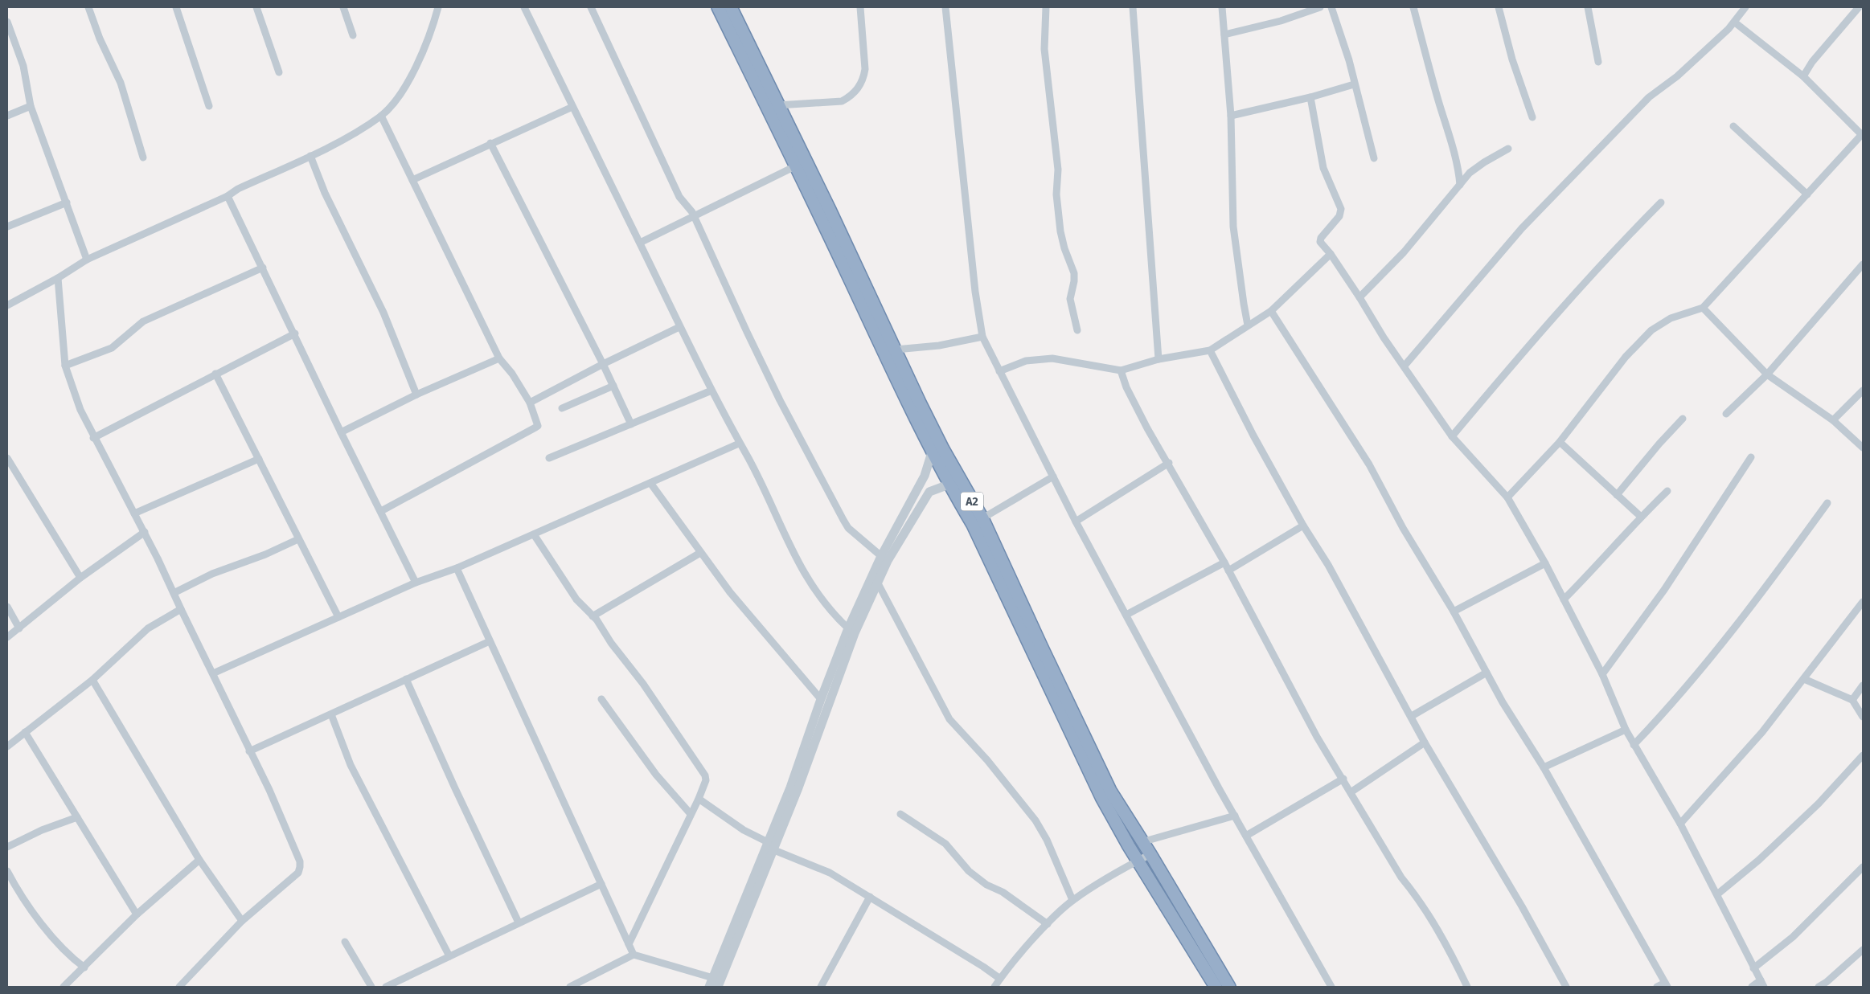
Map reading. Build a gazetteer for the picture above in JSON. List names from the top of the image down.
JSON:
{
  "streets": {
    "highway": ["A2"]
  }
}
